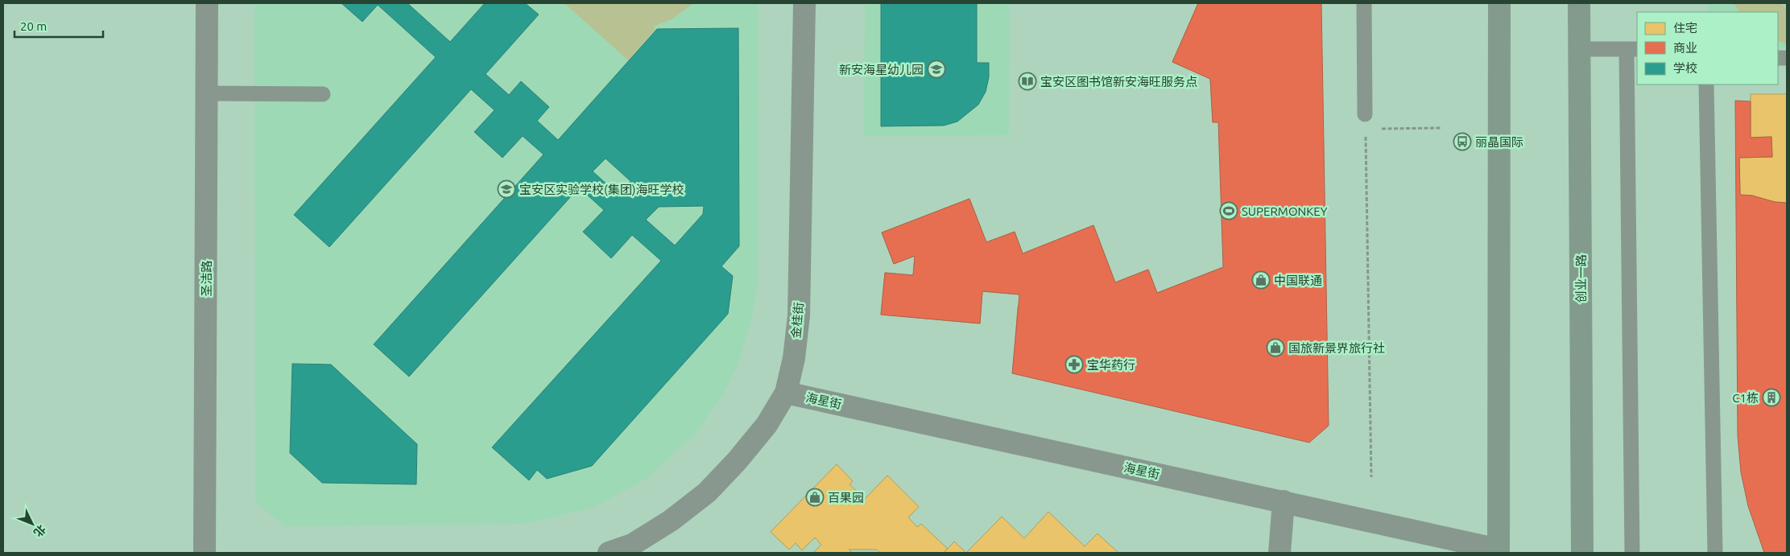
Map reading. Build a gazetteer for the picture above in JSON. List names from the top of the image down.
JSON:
{
  "streets": {
    "main road": ["创业一路"],
    "street": ["圣洁路", "金桂街", "海星街"]
  },
  "crossings": [
    ["金桂街", "海星街"]
  ],
  "places": {
    "school or university": ["新安海星幼儿园", "宝安区实验学校(集团)海旺学校"],
    "library": ["宝安区图书馆新安海旺服务点"],
    "bus stop": ["丽晶国际"],
    "sports": ["SUPERMONKEY"],
    "shop": ["中国联通", "国旅新景界旅行社", "百果园"],
    "pharmacy": ["宝华药行"],
    "building": ["C1栋"]
  },
  "legend": ["住宅", "商业", "学校"],
  "scale_bar": "20 m",
  "north": "bottom right"
}
